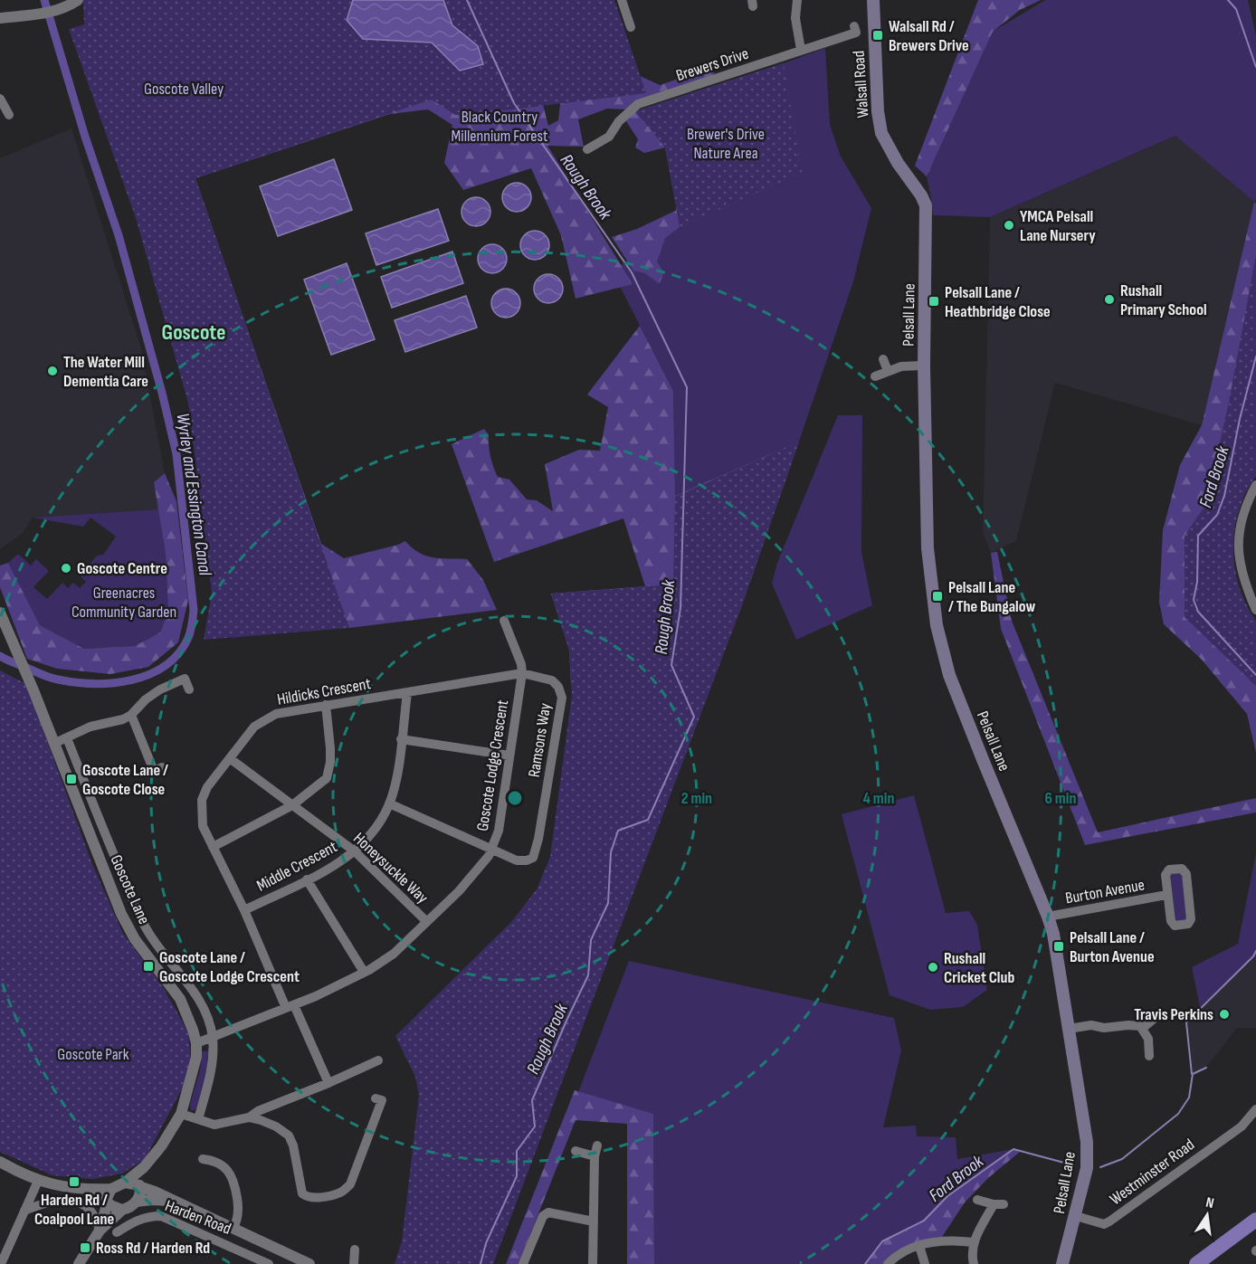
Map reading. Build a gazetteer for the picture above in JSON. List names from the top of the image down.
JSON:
{
  "streets": {
    "main road": ["Walsall Road", "Pelsall Lane"],
    "street": [
      "Brewers Drive",
      "Hildicks Crescent",
      "Ramsons Way",
      "Goscote Lodge Crescent",
      "Middle Crescent",
      "Honeysuckle Way",
      "Goscote Lane",
      "Burton Avenue",
      "Westminster Road",
      "Harden Road"
    ]
  },
  "crossings": [
    ["Walsall Road", "Pelsall Lane"],
    ["Pelsall Lane", "Burton Avenue"],
    ["Pelsall Lane", "Westminster Road"],
    ["Hildicks Crescent", "Ramsons Way"],
    ["Hildicks Crescent", "Goscote Lodge Crescent"],
    ["Hildicks Crescent", "Middle Crescent"],
    ["Hildicks Crescent", "Honeysuckle Way"],
    ["Ramsons Way", "Goscote Lodge Crescent"],
    ["Goscote Lodge Crescent", "Honeysuckle Way"],
    ["Goscote Lodge Crescent", "Goscote Lane"],
    ["Middle Crescent", "Honeysuckle Way"],
    ["Goscote Lane", "Harden Road"]
  ],
  "districts": ["Goscote"],
  "water": ["Rough Brook", "Ford Brook", "Wyrley and Essington Canal"],
  "parks": [
    "Goscote Valley",
    "Black Country Millennium Forest",
    "Brewer's Drive Nature Area",
    "Greenacres Community Garden",
    "Goscote Park"
  ],
  "places": {
    "transit": [
      "Walsall Rd / Brewers Drive",
      "Pelsall Lane / Heathbridge Close",
      "Pelsall Lane / The Bungalow",
      "Goscote Lane / Goscote Close",
      "Pelsall Lane / Burton Avenue",
      "Goscote Lane / Goscote Lodge Crescent",
      "Harden Rd / Coalpool Lane",
      "Ross Rd / Harden Rd"
    ],
    "other": [
      "YMCA Pelsall Lane Nursery",
      "Rushall Primary School",
      "The Water Mill Dementia Care",
      "Goscote Centre",
      "Rushall Cricket Club",
      "Travis Perkins"
    ]
  },
  "north": "top",
  "rings": ["2 min", "4 min", "6 min"]
}
